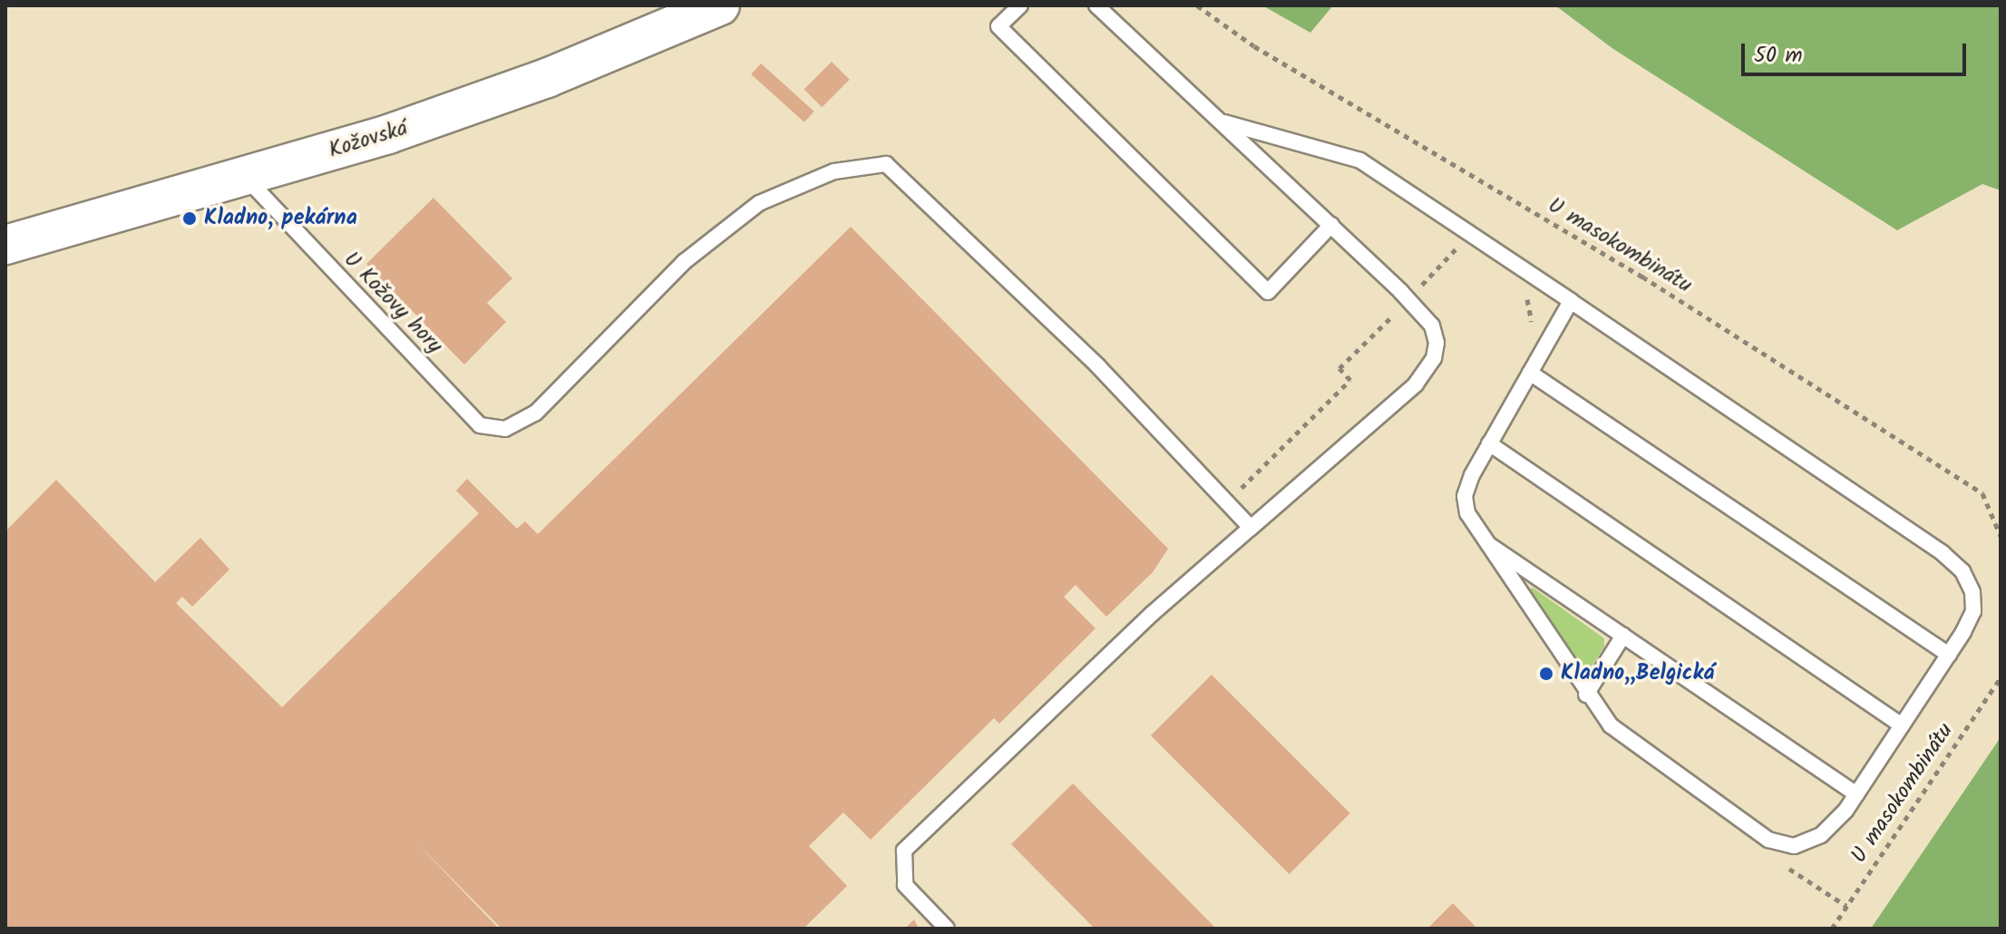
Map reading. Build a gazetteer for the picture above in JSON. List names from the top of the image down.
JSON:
{
  "streets": {
    "street": ["Kožovská"],
    "lane": ["U Kožovy hory"],
    "path": ["U masokombinátu"]
  },
  "crossings": [
    ["Kožovská", "U Kožovy hory"]
  ],
  "places": ["Kladno, pekárna", "Kladno,,Belgická"],
  "scale_bar": "50 m"
}
